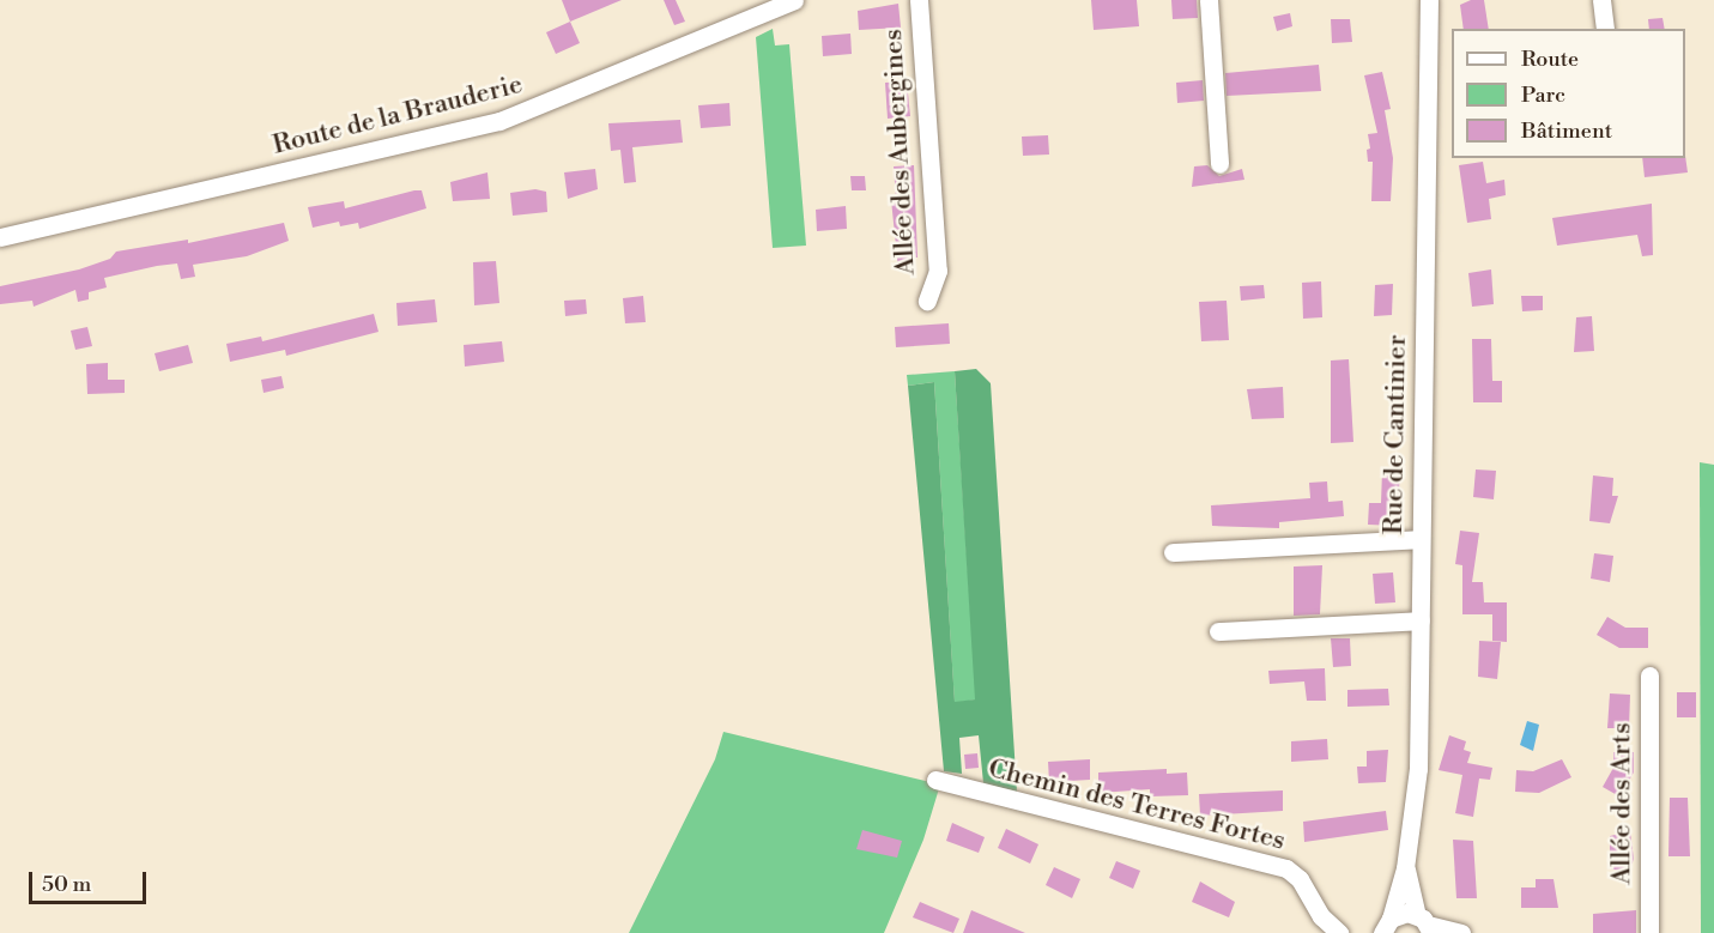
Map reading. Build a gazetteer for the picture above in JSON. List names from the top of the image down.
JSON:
{
  "streets": {
    "street": [
      "Route de la Brauderie",
      "Allée des Aubergines",
      "Rue de Cantinier",
      "Allée des Arts",
      "Chemin des Terres Fortes"
    ]
  },
  "legend": ["Route", "Parc", "Bâtiment"],
  "scale_bar": "50 m"
}
